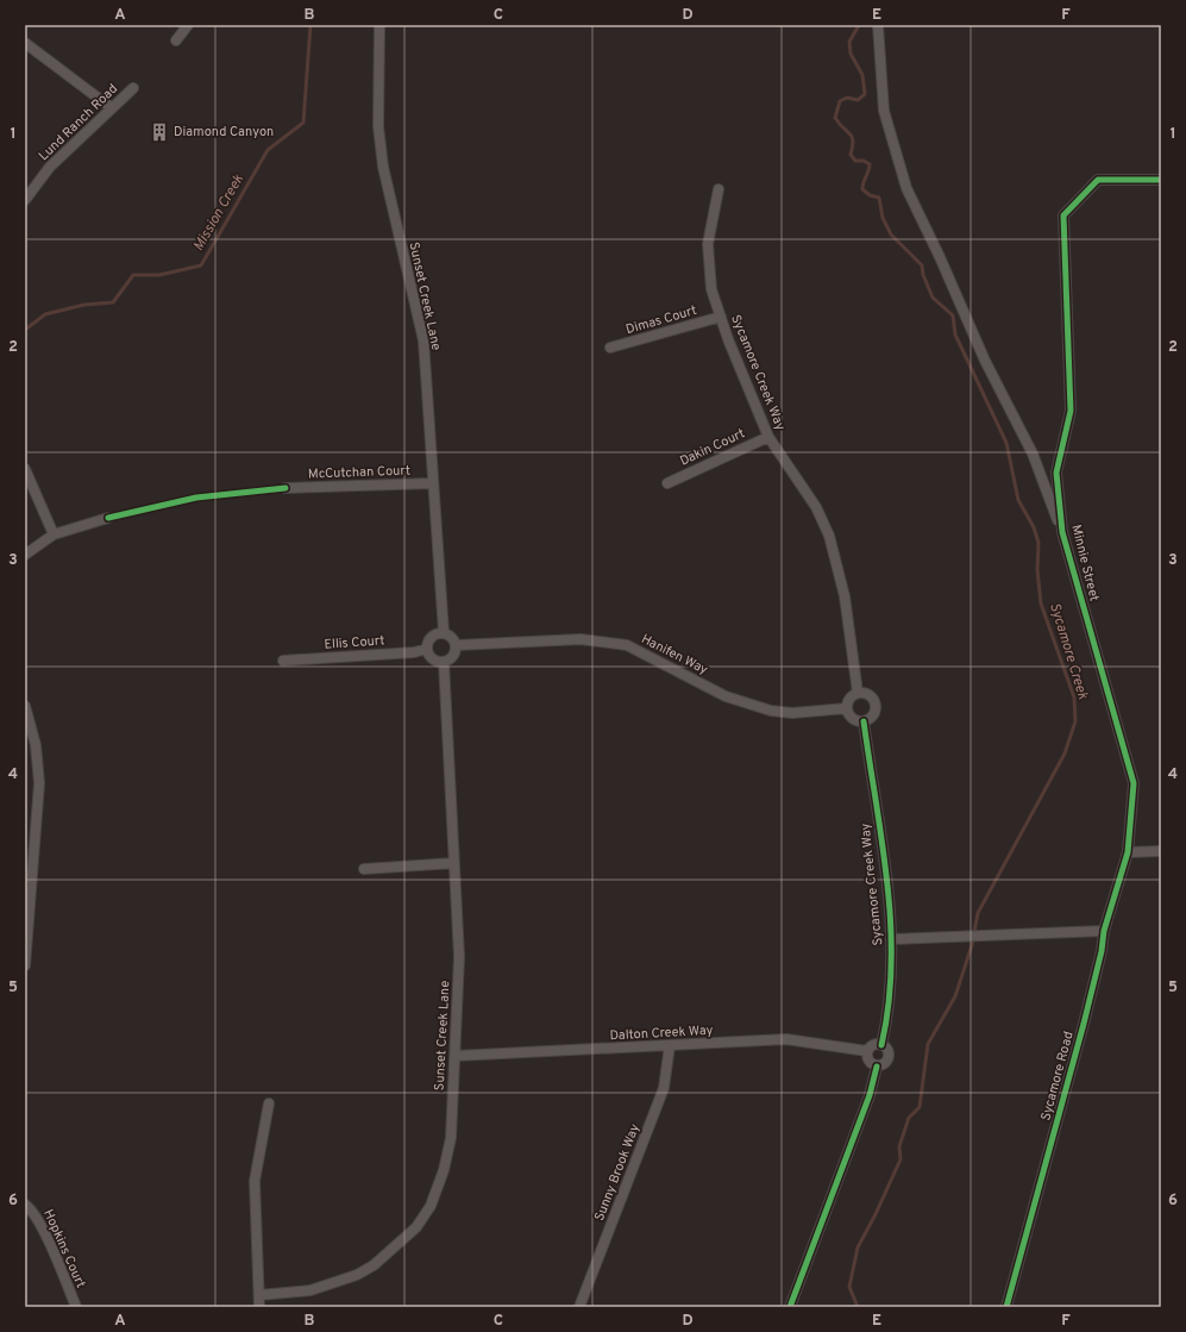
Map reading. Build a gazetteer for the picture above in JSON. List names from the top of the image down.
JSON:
{
  "streets": {
    "street": [
      "Lund Ranch Road",
      "Sunset Creek Lane",
      "Dimas Court",
      "Sycamore Creek Way",
      "Dakin Court",
      "McCutchan Court",
      "Minnie Street",
      "Ellis Court",
      "Hanifen Way",
      "Dalton Creek Way",
      "Sycamore Road",
      "Sunny Brook Way",
      "Hopkins Court"
    ]
  },
  "crossings": [
    ["Sunset Creek Lane", "McCutchan Court"],
    ["Sunset Creek Lane", "Ellis Court"],
    ["Sunset Creek Lane", "Hanifen Way"],
    ["Sunset Creek Lane", "Dalton Creek Way"],
    ["Dimas Court", "Sycamore Creek Way"],
    ["Sycamore Creek Way", "Dakin Court"],
    ["Sycamore Creek Way", "Hanifen Way"],
    ["Sycamore Creek Way", "Dalton Creek Way"],
    ["Minnie Street", "Sycamore Road"],
    ["Ellis Court", "Hanifen Way"],
    ["Dalton Creek Way", "Sunny Brook Way"]
  ],
  "water": ["Mission Creek", "Sycamore Creek"],
  "places": {
    "building": ["Diamond Canyon"]
  },
  "grid": {
    "columns": [
      "A",
      "B",
      "C",
      "D",
      "E",
      "F"
    ],
    "rows": [
      "1",
      "2",
      "3",
      "4",
      "5",
      "6"
    ]
  }
}
